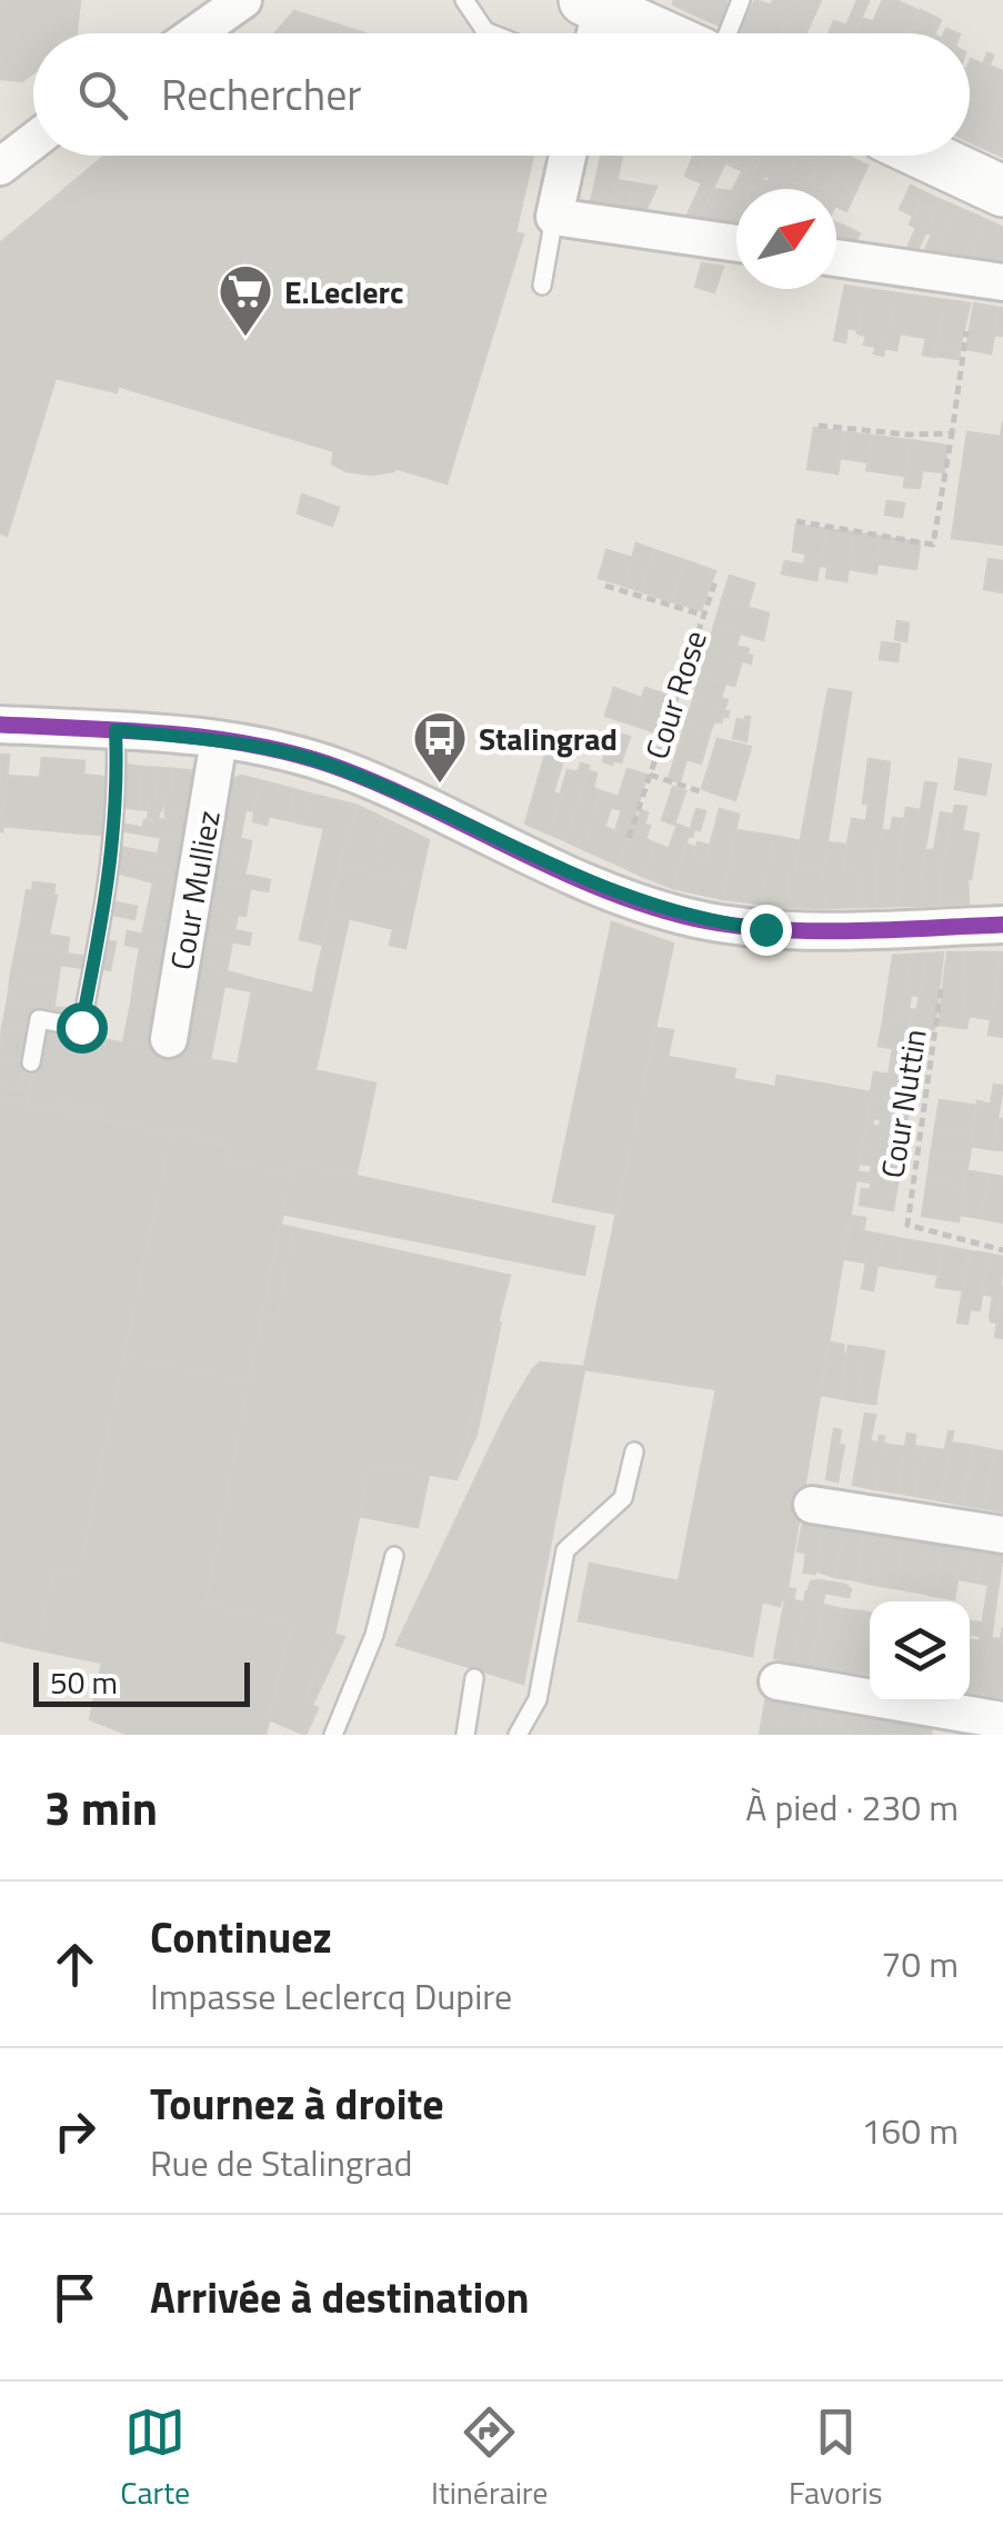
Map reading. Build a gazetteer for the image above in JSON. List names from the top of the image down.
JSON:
{
  "streets": {
    "street": ["Cour Mulliez"],
    "path": ["Cour Rose", "Cour Nuttin"]
  },
  "places": {
    "supermarket": ["E.Leclerc"],
    "bus stop": ["Stalingrad"]
  },
  "scale_bar": "50 m",
  "north": "top right",
  "page": {
    "search": "Rechercher",
    "scale": "50 m",
    "heading": ["3 min", "À pied · 230 m"],
    "list": [
      ["Continuez", "Impasse Leclercq Dupire", "70 m"],
      ["Tournez à droite", "Rue de Stalingrad", "160 m"],
      "Arrivée à destination"
    ],
    "nav": ["Carte", "Itinéraire", "Favoris"]
  }
}
